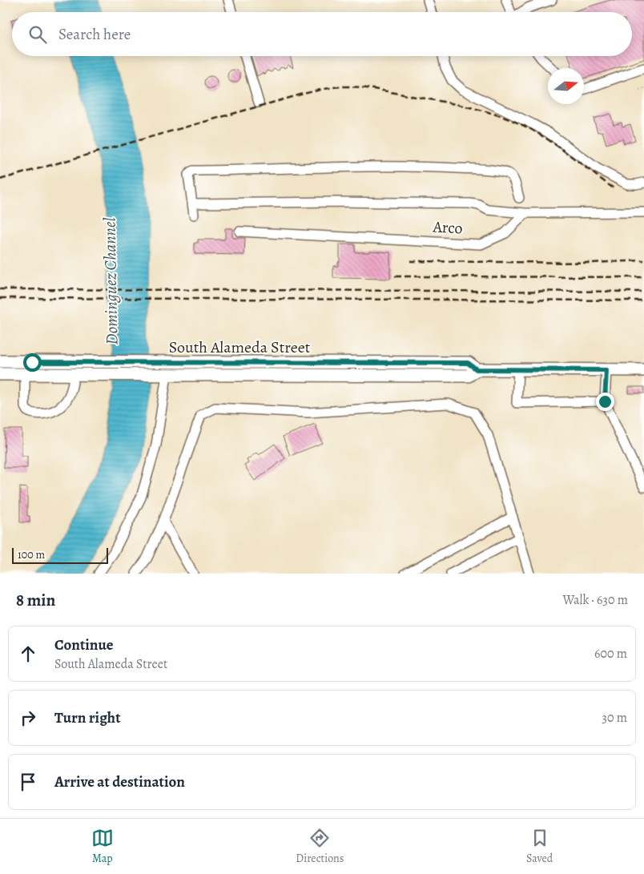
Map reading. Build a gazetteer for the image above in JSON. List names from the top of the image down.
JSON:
{
  "streets": {
    "main road": ["South Alameda Street"],
    "lane": ["Arco"]
  },
  "water": ["Dominguez Channel"],
  "scale_bar": "100 m",
  "north": "right",
  "page": {
    "search": "Search here",
    "scale": "100 m",
    "heading": ["8 min", "Walk · 630 m"],
    "list": [
      ["Continue", "South Alameda Street", "600 m"],
      ["Turn right", "30 m"],
      "Arrive at destination"
    ],
    "nav": ["Map", "Directions", "Saved"]
  }
}
